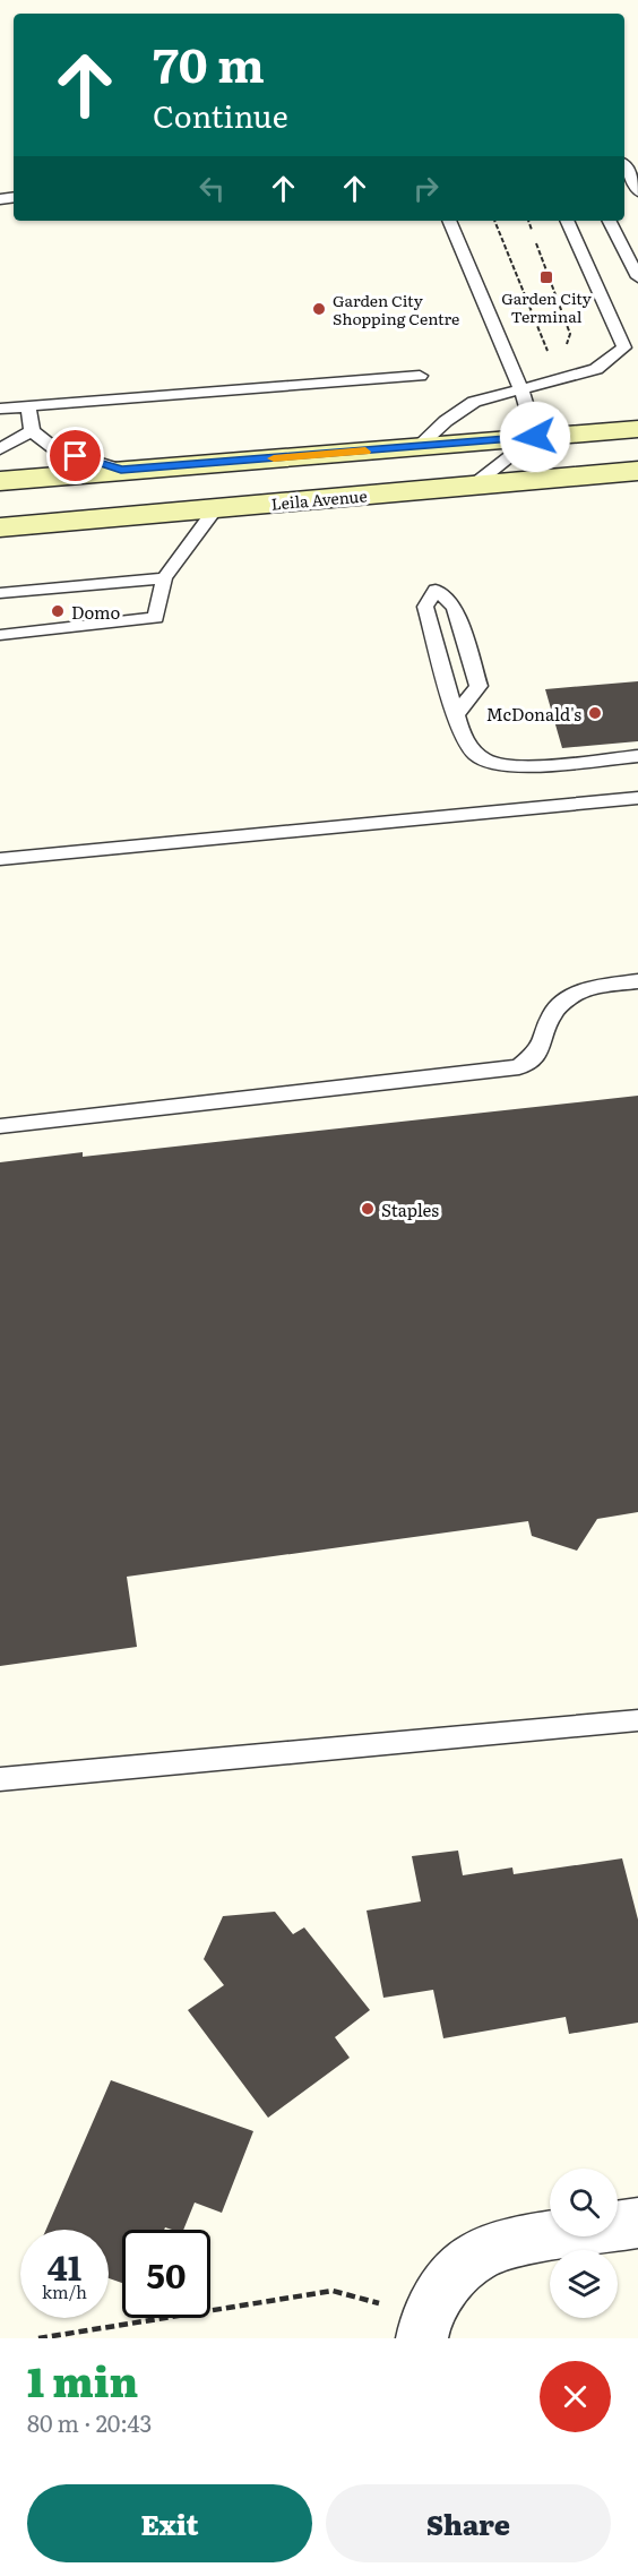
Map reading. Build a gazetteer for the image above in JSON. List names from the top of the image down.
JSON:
{
  "streets": {
    "main road": ["Leila Avenue"]
  },
  "places": {
    "transit": ["Garden City Terminal"],
    "other": [
      "Garden City Shopping Centre",
      "Domo",
      "McDonald's",
      "Staples"
    ]
  },
  "page": {
    "turn": ["70 m", "Continue"],
    "speed": "41 km/h",
    "limit": "50",
    "heading": ["1 min", "80 m · 20:43"],
    "buttons": ["Exit", "Share"]
  }
}
